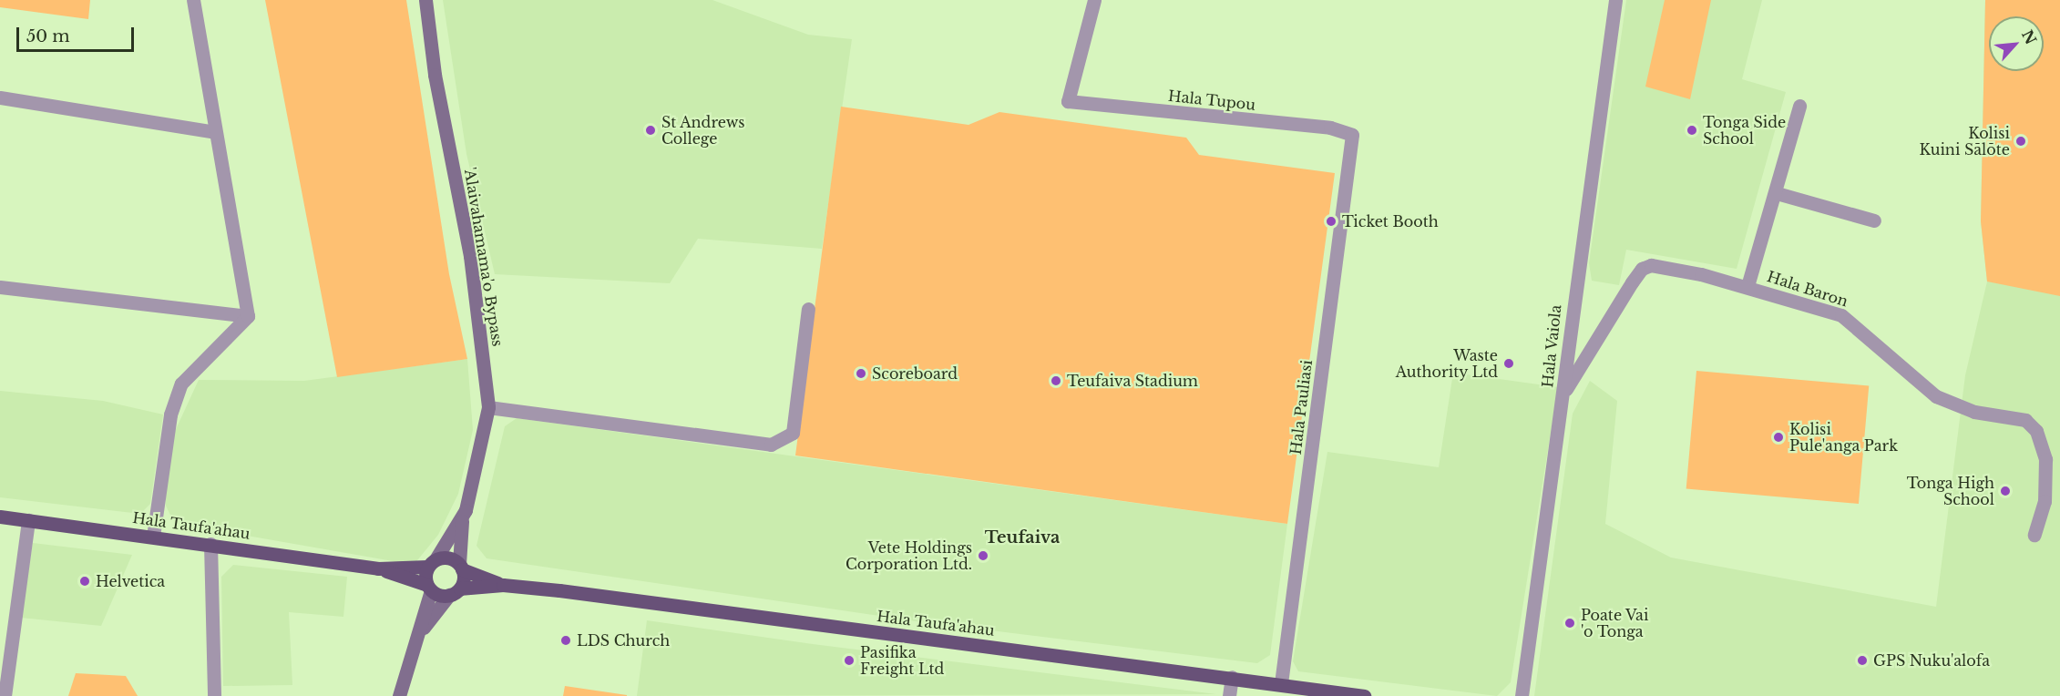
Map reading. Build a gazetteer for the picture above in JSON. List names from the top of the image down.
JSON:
{
  "streets": {
    "main road": ["'Alaivahamama'o Bypass", "Hala Taufa'ahau"],
    "street": [
      "Hala Tupou",
      "Hala Baron",
      "Hala Vaiola",
      "Hala Pauliasi"
    ]
  },
  "crossings": [
    ["Hala Tupou", "Hala Pauliasi"],
    ["'Alaivahamama'o Bypass", "Hala Taufa'ahau"],
    ["Hala Baron", "Hala Vaiola"],
    ["Hala Pauliasi", "Hala Taufa'ahau"]
  ],
  "districts": ["Teufaiva"],
  "places": [
    "St Andrews College",
    "Tonga Side School",
    "Kolisi Kuini Sālōte",
    "Ticket Booth",
    "Waste Authority Ltd",
    "Scoreboard",
    "Teufaiva Stadium",
    "Kolisi Pule'anga Park",
    "Tonga High School",
    "Vete Holdings Corporation Ltd.",
    "Helvetica",
    "Poate Vai 'o Tonga",
    "LDS Church",
    "Pasifika Freight Ltd",
    "GPS Nuku'alofa"
  ],
  "scale_bar": "50 m",
  "north": "top right"
}
